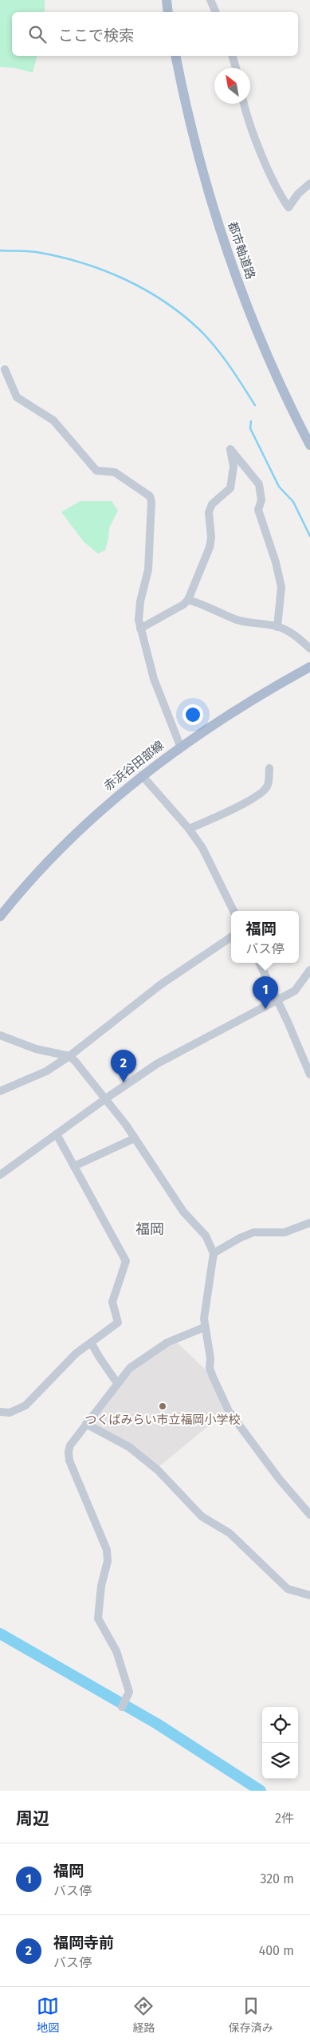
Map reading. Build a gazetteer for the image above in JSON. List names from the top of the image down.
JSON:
{
  "streets": {
    "main road": ["都市軸道路", "赤浜谷田部線"]
  },
  "districts": ["福岡"],
  "places": ["つくばみらい市立福岡小学校"],
  "north": "top left",
  "page": {
    "search": "ここで検索",
    "popup": ["福岡", "バス停"],
    "pins": ["1", "2"],
    "heading": ["周辺", "2件"],
    "list": [
      {
        "mark": "1",
        "name": "福岡",
        "note": "バス停",
        "value": "320 m"
      },
      {
        "mark": "2",
        "name": "福岡寺前",
        "note": "バス停",
        "value": "400 m"
      }
    ],
    "nav": ["地図", "経路", "保存済み"]
  }
}
